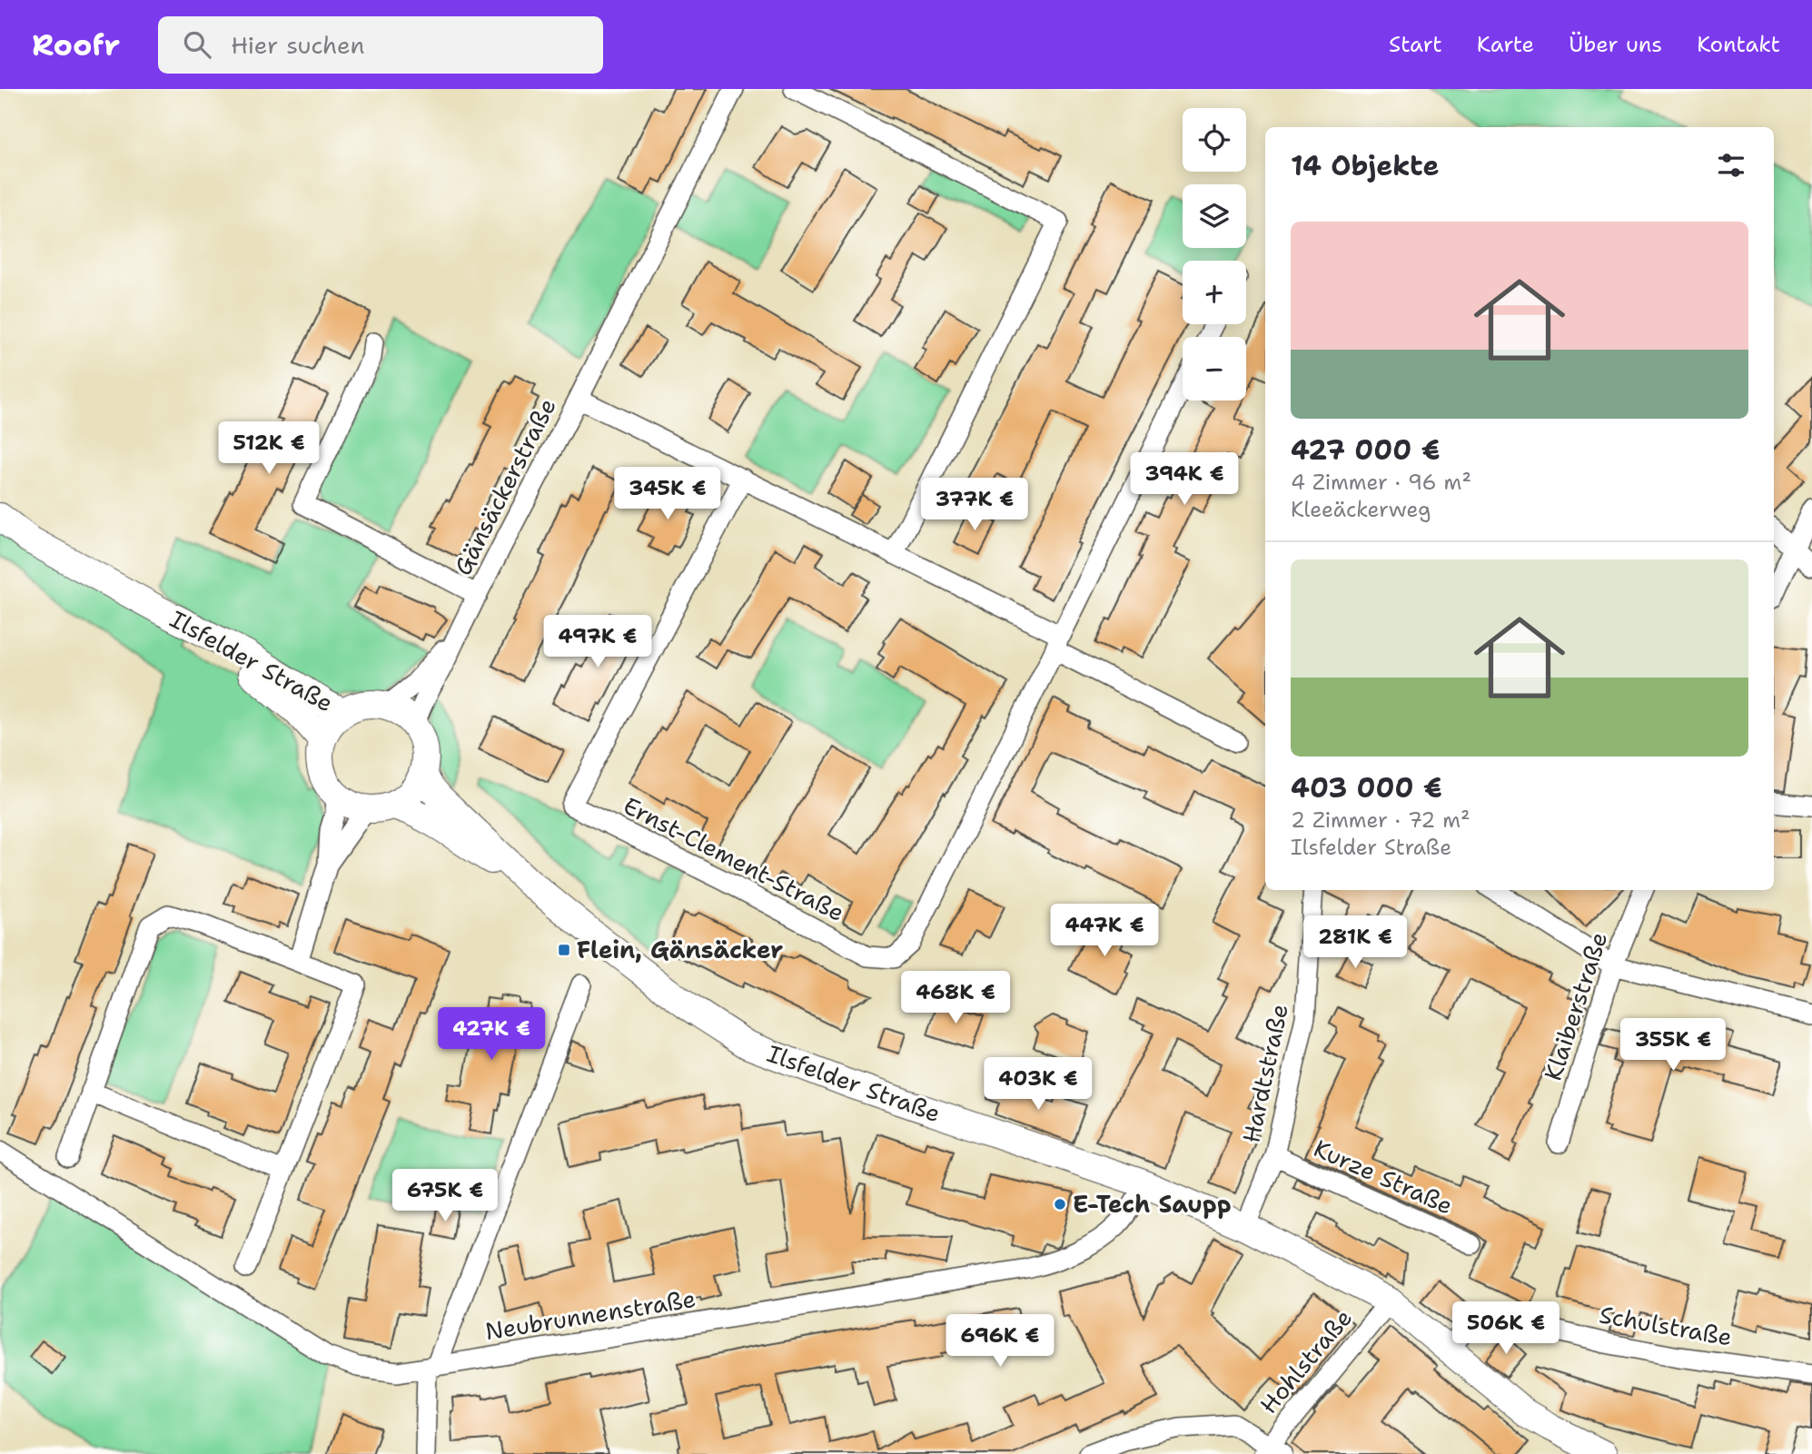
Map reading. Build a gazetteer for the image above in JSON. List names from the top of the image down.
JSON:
{
  "streets": {
    "main road": ["Ilsfelder Straße"],
    "street": [
      "Gänsäckerstraße",
      "Ernst-Clement-Straße",
      "Klaiberstraße",
      "Hardtstraße",
      "Kurze Straße",
      "Neubrunnenstraße",
      "Schulstraße",
      "Hohlstraße"
    ]
  },
  "crossings": [
    ["Gänsäckerstraße", "Ilsfelder Straße"],
    ["Gänsäckerstraße", "Ernst-Clement-Straße"],
    ["Ilsfelder Straße", "Hardtstraße"],
    ["Ilsfelder Straße", "Neubrunnenstraße"],
    ["Ilsfelder Straße", "Schulstraße"],
    ["Ilsfelder Straße", "Hohlstraße"],
    ["Hardtstraße", "Kurze Straße"]
  ],
  "places": {
    "transit": ["Flein, Gänsäcker"],
    "other": ["E-Tech Saupp"]
  },
  "page": {
    "header": "Roofr",
    "search": "Hier suchen",
    "nav": [
      "Start",
      "Karte",
      "Über uns",
      "Kontakt"
    ],
    "map_buttons": ["+", "−"],
    "heading": "14 Objekte",
    "list": [
      {
        "name": "427 000 €",
        "note": "4 Zimmer · 96 m² · Kleeäckerweg"
      },
      {
        "name": "403 000 €",
        "note": "2 Zimmer · 72 m² · Ilsfelder Straße"
      }
    ],
    "price": [
      "512K €",
      "394K €",
      "345K €",
      "377K €",
      "497K €",
      "447K €",
      "281K €",
      "468K €",
      "427K €",
      "355K €",
      "403K €",
      "675K €",
      "506K €",
      "696K €"
    ]
  }
}
